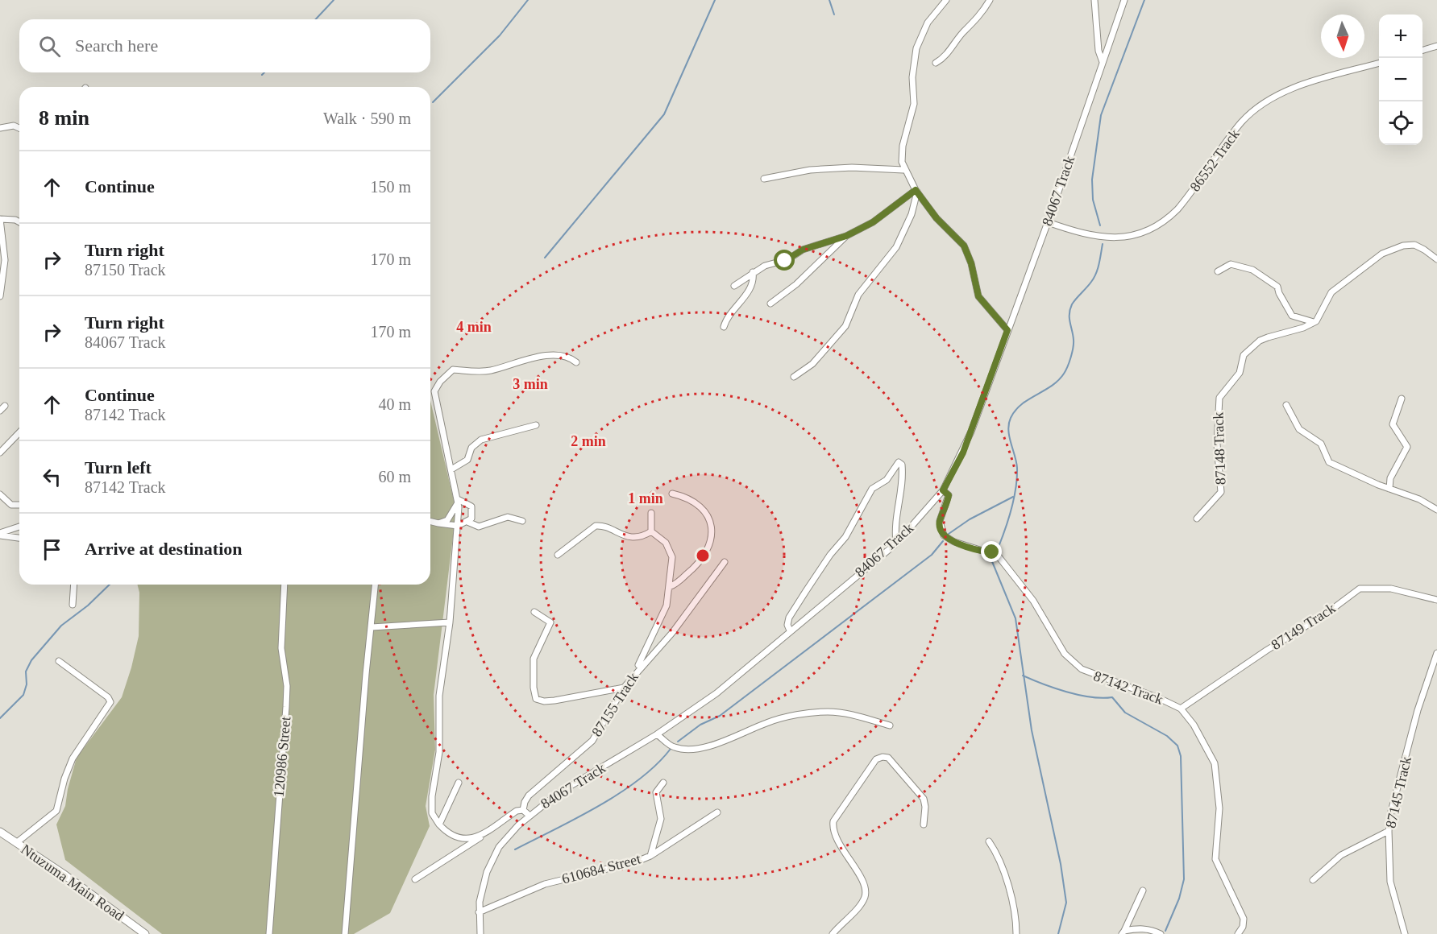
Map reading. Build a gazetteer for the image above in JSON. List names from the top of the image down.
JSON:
{
  "streets": {
    "main road": ["Ntuzuma Main Road"],
    "street": [
      "86552 Track",
      "84067 Track",
      "87148 Track",
      "87149 Track",
      "87142 Track",
      "87155 Track",
      "120986 Street",
      "87145 Track",
      "610684 Street"
    ]
  },
  "crossings": [
    ["86552 Track", "84067 Track"],
    ["84067 Track", "87142 Track"],
    ["84067 Track", "610684 Street"],
    ["87149 Track", "87142 Track"]
  ],
  "north": "bottom",
  "page": {
    "map_buttons": ["+", "−"],
    "search": "Search here",
    "heading": ["8 min", "Walk · 590 m"],
    "list": [
      ["Continue", "150 m"],
      ["Turn right", "87150 Track", "170 m"],
      ["Turn right", "84067 Track", "170 m"],
      ["Continue", "87142 Track", "40 m"],
      ["Turn left", "87142 Track", "60 m"],
      "Arrive at destination"
    ]
  },
  "rings": [
    "4 min",
    "3 min",
    "2 min",
    "1 min"
  ]
}
